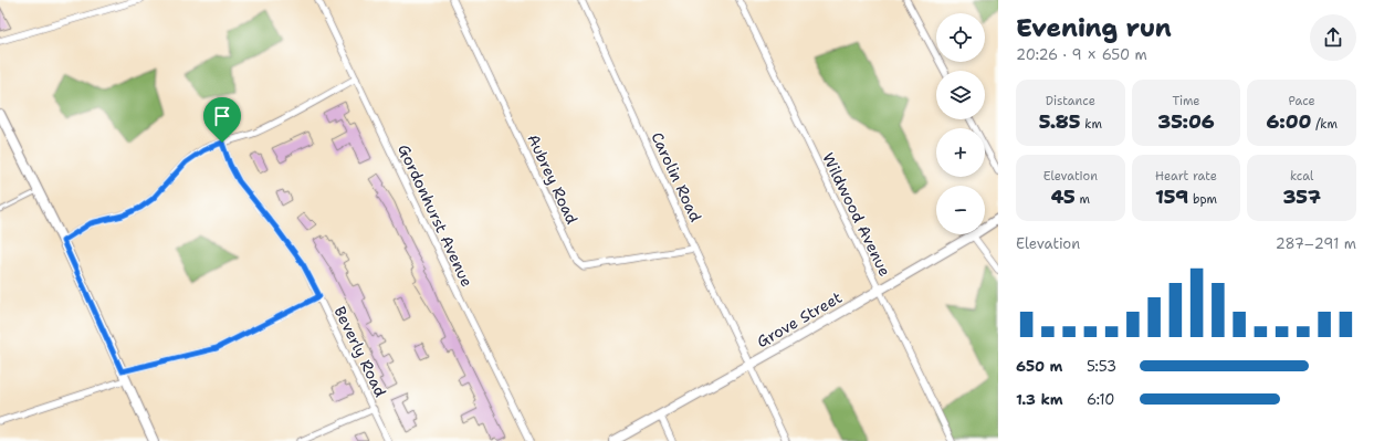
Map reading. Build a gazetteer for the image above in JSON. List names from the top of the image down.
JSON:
{
  "streets": {
    "main road": ["Grove Street"],
    "street": [
      "Carolin Road",
      "Aubrey Road",
      "Wildwood Avenue",
      "Gordonhurst Avenue",
      "Beverly Road"
    ]
  },
  "crossings": [
    ["Carolin Road", "Aubrey Road"],
    ["Carolin Road", "Grove Street"],
    ["Wildwood Avenue", "Grove Street"]
  ],
  "page": {
    "heading": ["Evening run", "20:26 · 9 × 650 m"],
    "map_buttons": ["+", "−"],
    "stats": [
      ["Distance", "5.85 km"],
      ["Time", "35:06"],
      ["Pace", "6:00 /km"],
      ["Elevation", "45 m"],
      ["Heart rate", "159 bpm"],
      ["kcal", "357"]
    ],
    "chart": ["Elevation", "287–291 m"],
    "list": [
      {
        "name": "650 m",
        "note": "5:53"
      },
      {
        "name": "1.3 km",
        "note": "6:10"
      }
    ]
  }
}
